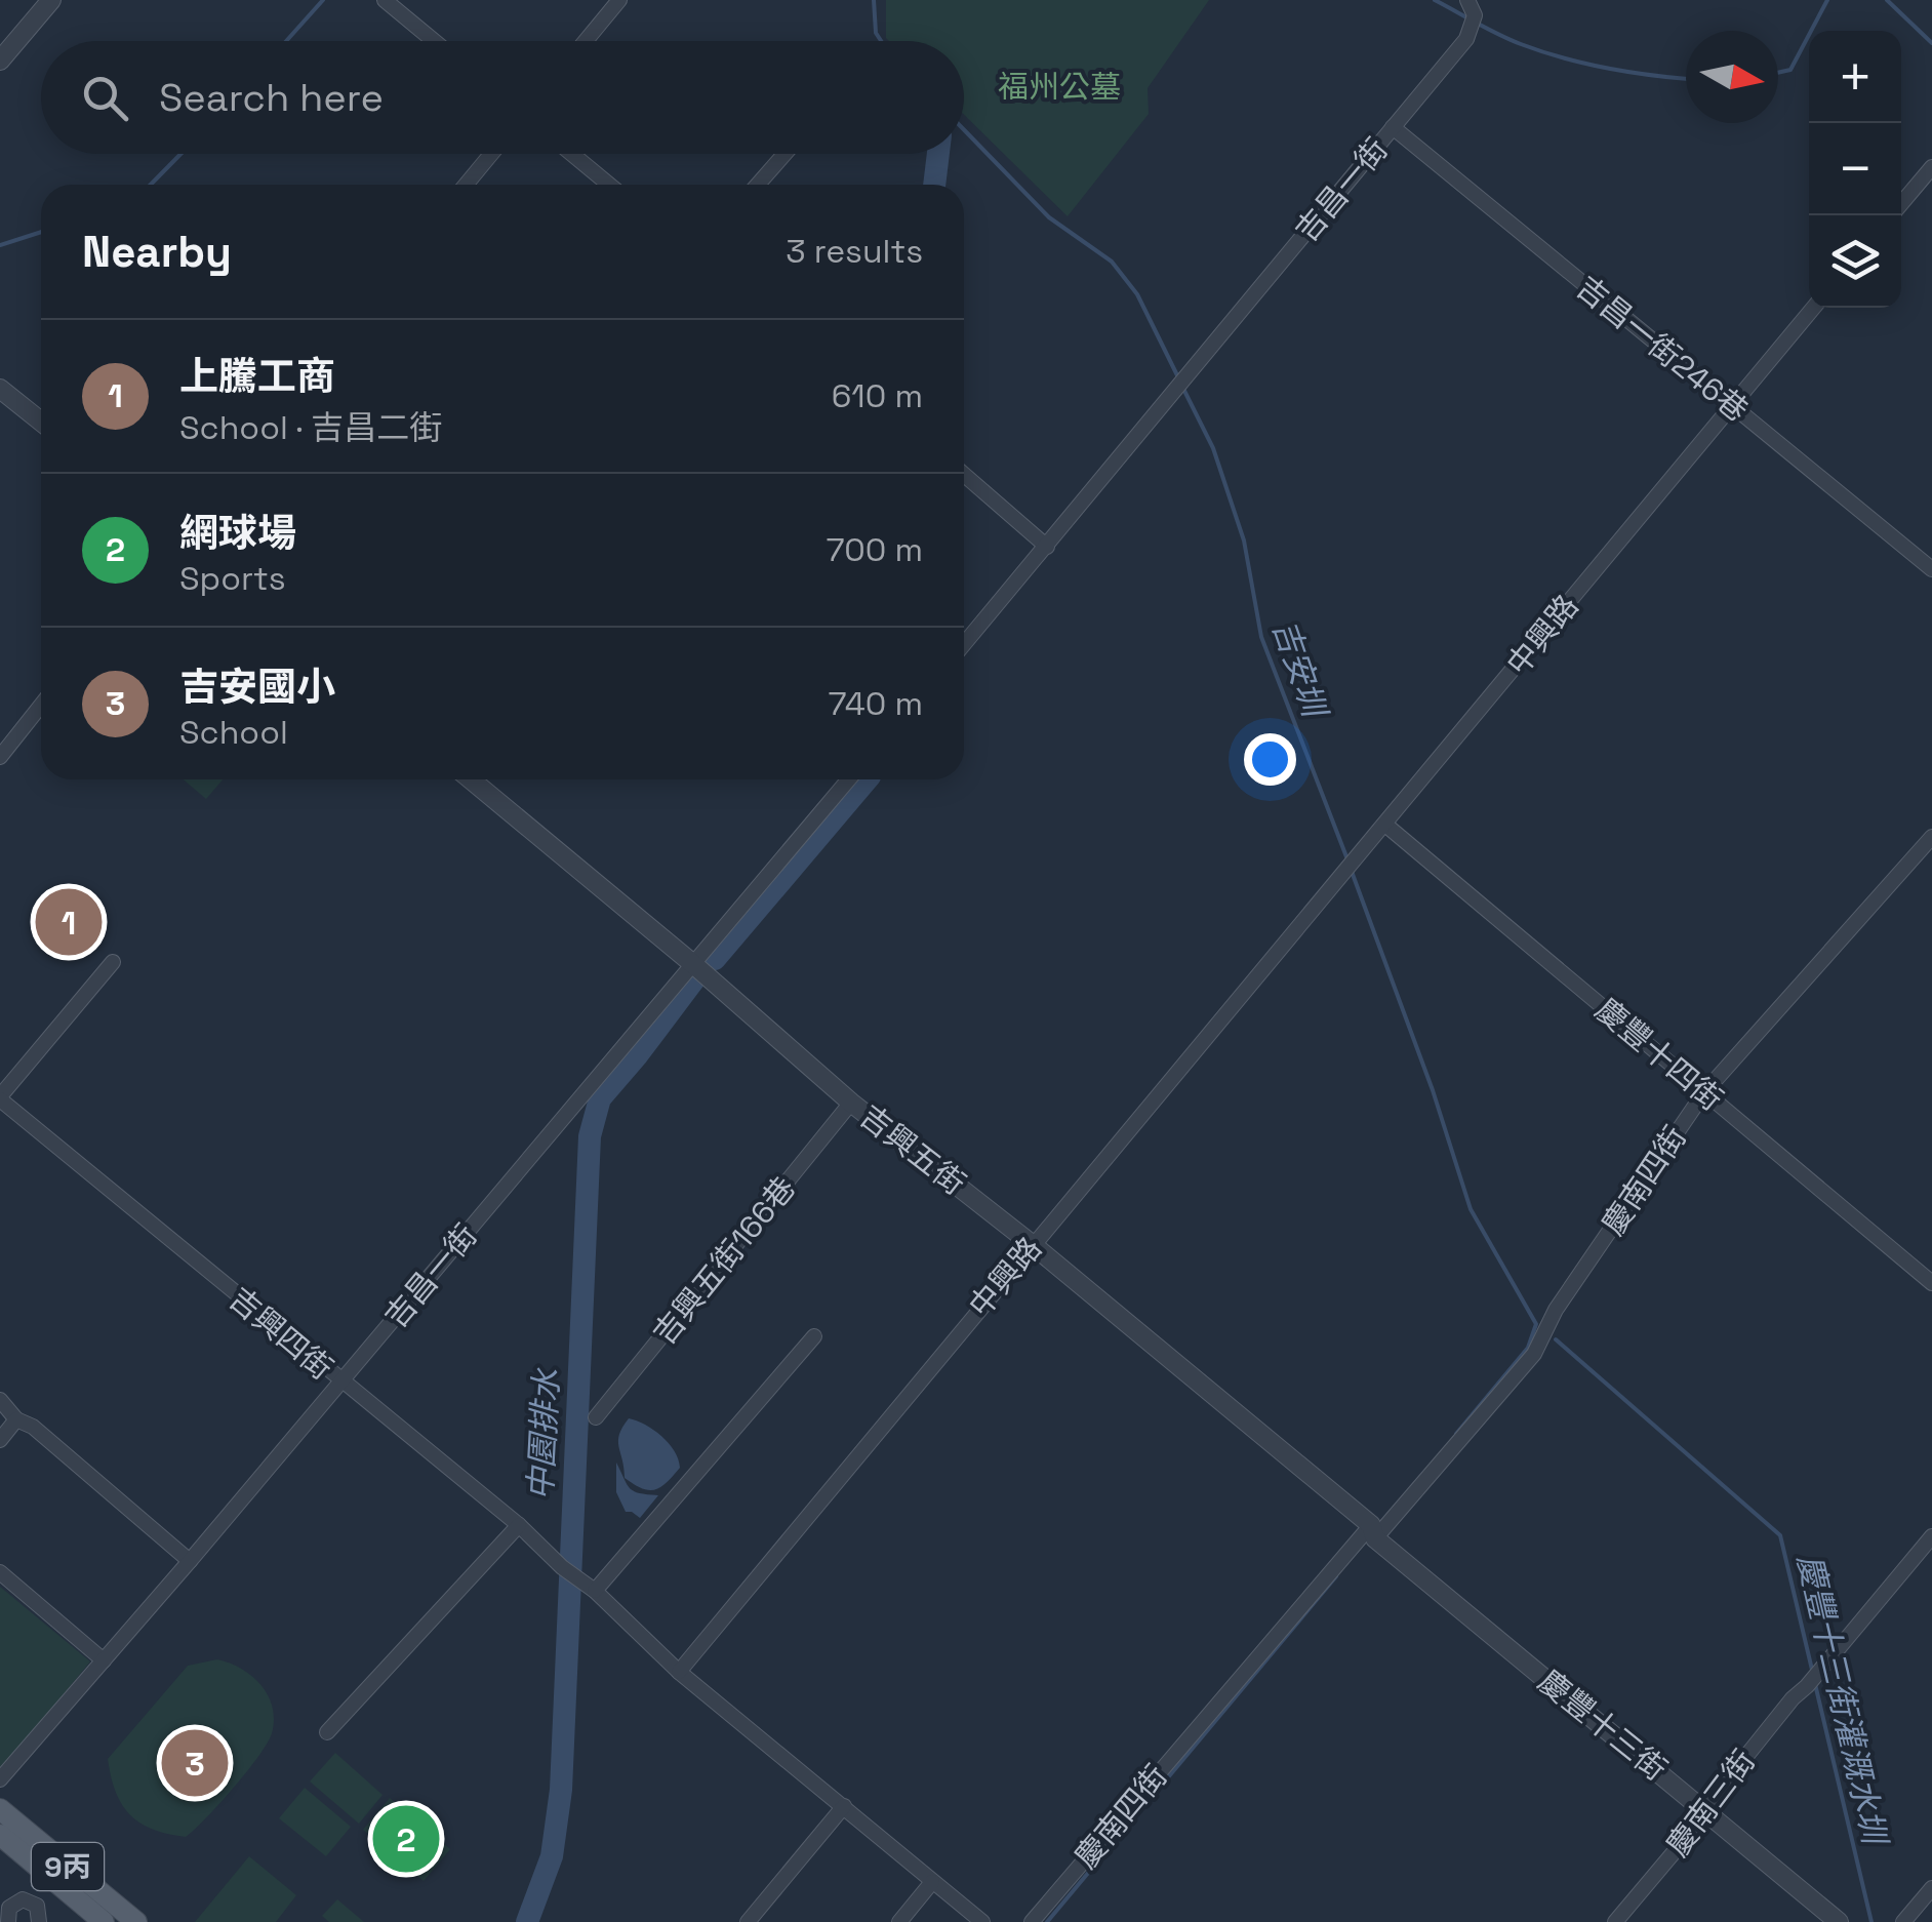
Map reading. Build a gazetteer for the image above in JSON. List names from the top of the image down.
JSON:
{
  "streets": {
    "main road": ["9丙"],
    "street": [
      "吉昌一街",
      "吉昌一街246巷",
      "中興路",
      "慶豐十四街",
      "吉興五街",
      "慶南四街",
      "吉興五街166巷",
      "吉興四街",
      "慶豐十三街",
      "慶南三街"
    ]
  },
  "crossings": [
    ["吉昌一街", "吉昌一街246巷"],
    ["吉昌一街", "吉興五街"],
    ["吉昌一街", "吉興四街"],
    ["吉昌一街246巷", "中興路"],
    ["中興路", "慶豐十四街"],
    ["中興路", "吉興五街"],
    ["慶豐十四街", "慶南四街"],
    ["吉興五街", "慶南四街"],
    ["吉興五街", "吉興五街166巷"],
    ["吉興五街", "慶豐十三街"],
    ["慶南四街", "慶豐十三街"],
    ["慶豐十三街", "慶南三街"]
  ],
  "water": ["吉安圳", "中園排水", "慶豐十三街灌溉水圳"],
  "parks": ["福州公墓"],
  "north": "right",
  "page": {
    "map_buttons": ["+", "−"],
    "search": "Search here",
    "heading": ["Nearby", "3 results"],
    "list": [
      {
        "mark": "1",
        "name": "上騰工商",
        "note": "School · 吉昌二街",
        "value": "610 m"
      },
      {
        "mark": "2",
        "name": "網球場",
        "note": "Sports",
        "value": "700 m"
      },
      {
        "mark": "3",
        "name": "吉安國小",
        "note": "School",
        "value": "740 m"
      }
    ],
    "pins": ["1", "3", "2"]
  }
}
